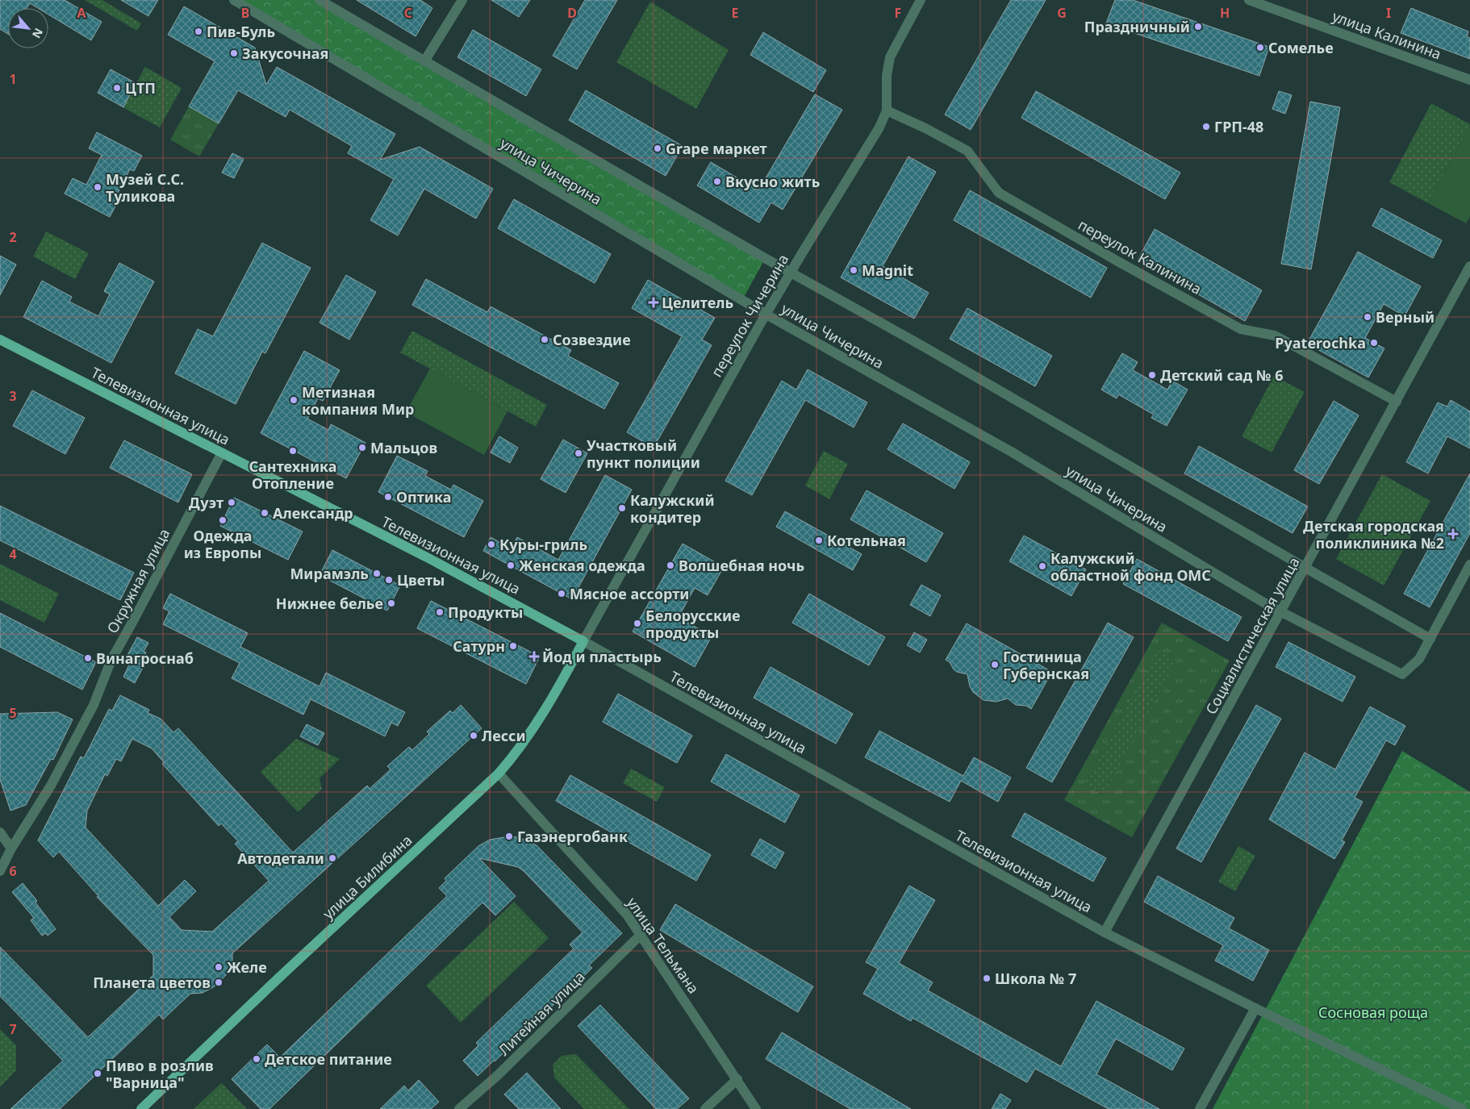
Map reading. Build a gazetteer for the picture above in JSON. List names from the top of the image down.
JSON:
{
  "streets": {
    "main road": ["Телевизионная улица", "улица Билибина"],
    "street": [
      "улица Калинина",
      "улица Чичерина",
      "переулок Калинина",
      "переулок Чичерина",
      "Окружная улица",
      "Социалистическая улица",
      "улица Тельмана",
      "Литейная улица"
    ]
  },
  "crossings": [
    ["улица Чичерина", "переулок Чичерина"],
    ["улица Чичерина", "Социалистическая улица"],
    ["переулок Калинина", "переулок Чичерина"],
    ["переулок Калинина", "Социалистическая улица"],
    ["переулок Чичерина", "Телевизионная улица"],
    ["переулок Чичерина", "улица Билибина"],
    ["Телевизионная улица", "Окружная улица"],
    ["Телевизионная улица", "Социалистическая улица"],
    ["Телевизионная улица", "улица Билибина"],
    ["улица Билибина", "улица Тельмана"],
    ["улица Тельмана", "Литейная улица"]
  ],
  "parks": ["Сосновая роща"],
  "places": {
    "other": [
      "Праздничный",
      "Пив-Буль",
      "Сомелье",
      "Закусочная",
      "ЦТП",
      "ГРП-48",
      "Grape маркет",
      "Вкусно жить",
      "Музей С.С. Туликова",
      "Magnit",
      "Верный",
      "Созвездие",
      "Pyaterochka",
      "Детский сад № 6",
      "Метизная компания Мир",
      "Мальцов",
      "Сантехника Отопление",
      "Участковый пункт полиции",
      "Оптика",
      "Дуэт",
      "Калужский кондитер",
      "Александр",
      "Одежда из Европы",
      "Котельная",
      "Куры-гриль",
      "Женская одежда",
      "Волшебная ночь",
      "Калужский областной фонд ОМС",
      "Мирамэль",
      "Цветы",
      "Мясное ассорти",
      "Нижнее белье",
      "Продукты",
      "Белорусские продукты",
      "Сатурн",
      "Винагроснаб",
      "Гостиница Губернская",
      "Лесси",
      "Газэнергобанк",
      "Автодетали",
      "Желе",
      "Школа № 7",
      "Планета цветов",
      "Детское питание",
      "Пиво в розлив \"Варница\""
    ],
    "health": ["Целитель", "Детская городская поликлиника №2", "Йод и пластырь"]
  },
  "north": "bottom right",
  "grid": {
    "columns": [
      "A",
      "B",
      "C",
      "D",
      "E",
      "F",
      "G",
      "H",
      "I"
    ],
    "rows": [
      "1",
      "2",
      "3",
      "4",
      "5",
      "6",
      "7"
    ]
  }
}
